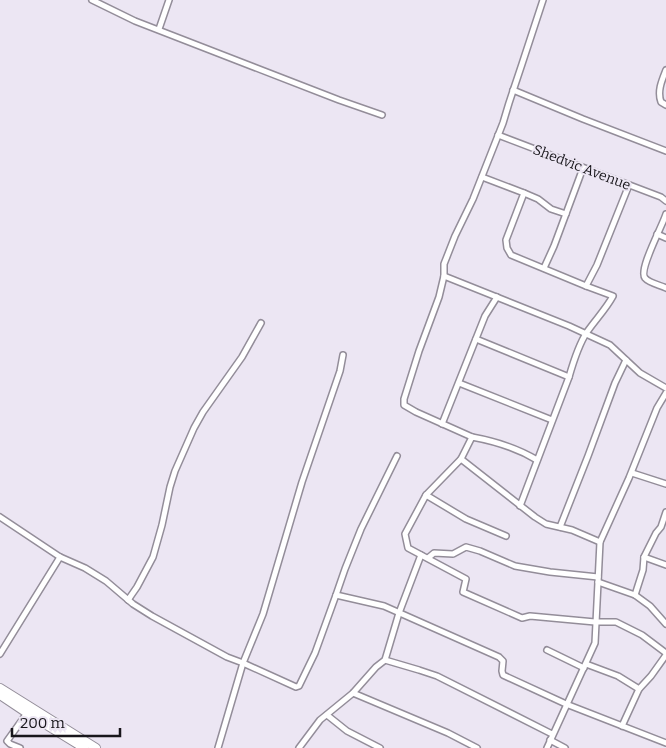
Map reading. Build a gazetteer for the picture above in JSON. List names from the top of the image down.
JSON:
{
  "streets": {
    "street": ["Shedvic Avenue"]
  },
  "scale_bar": "200 m"
}
